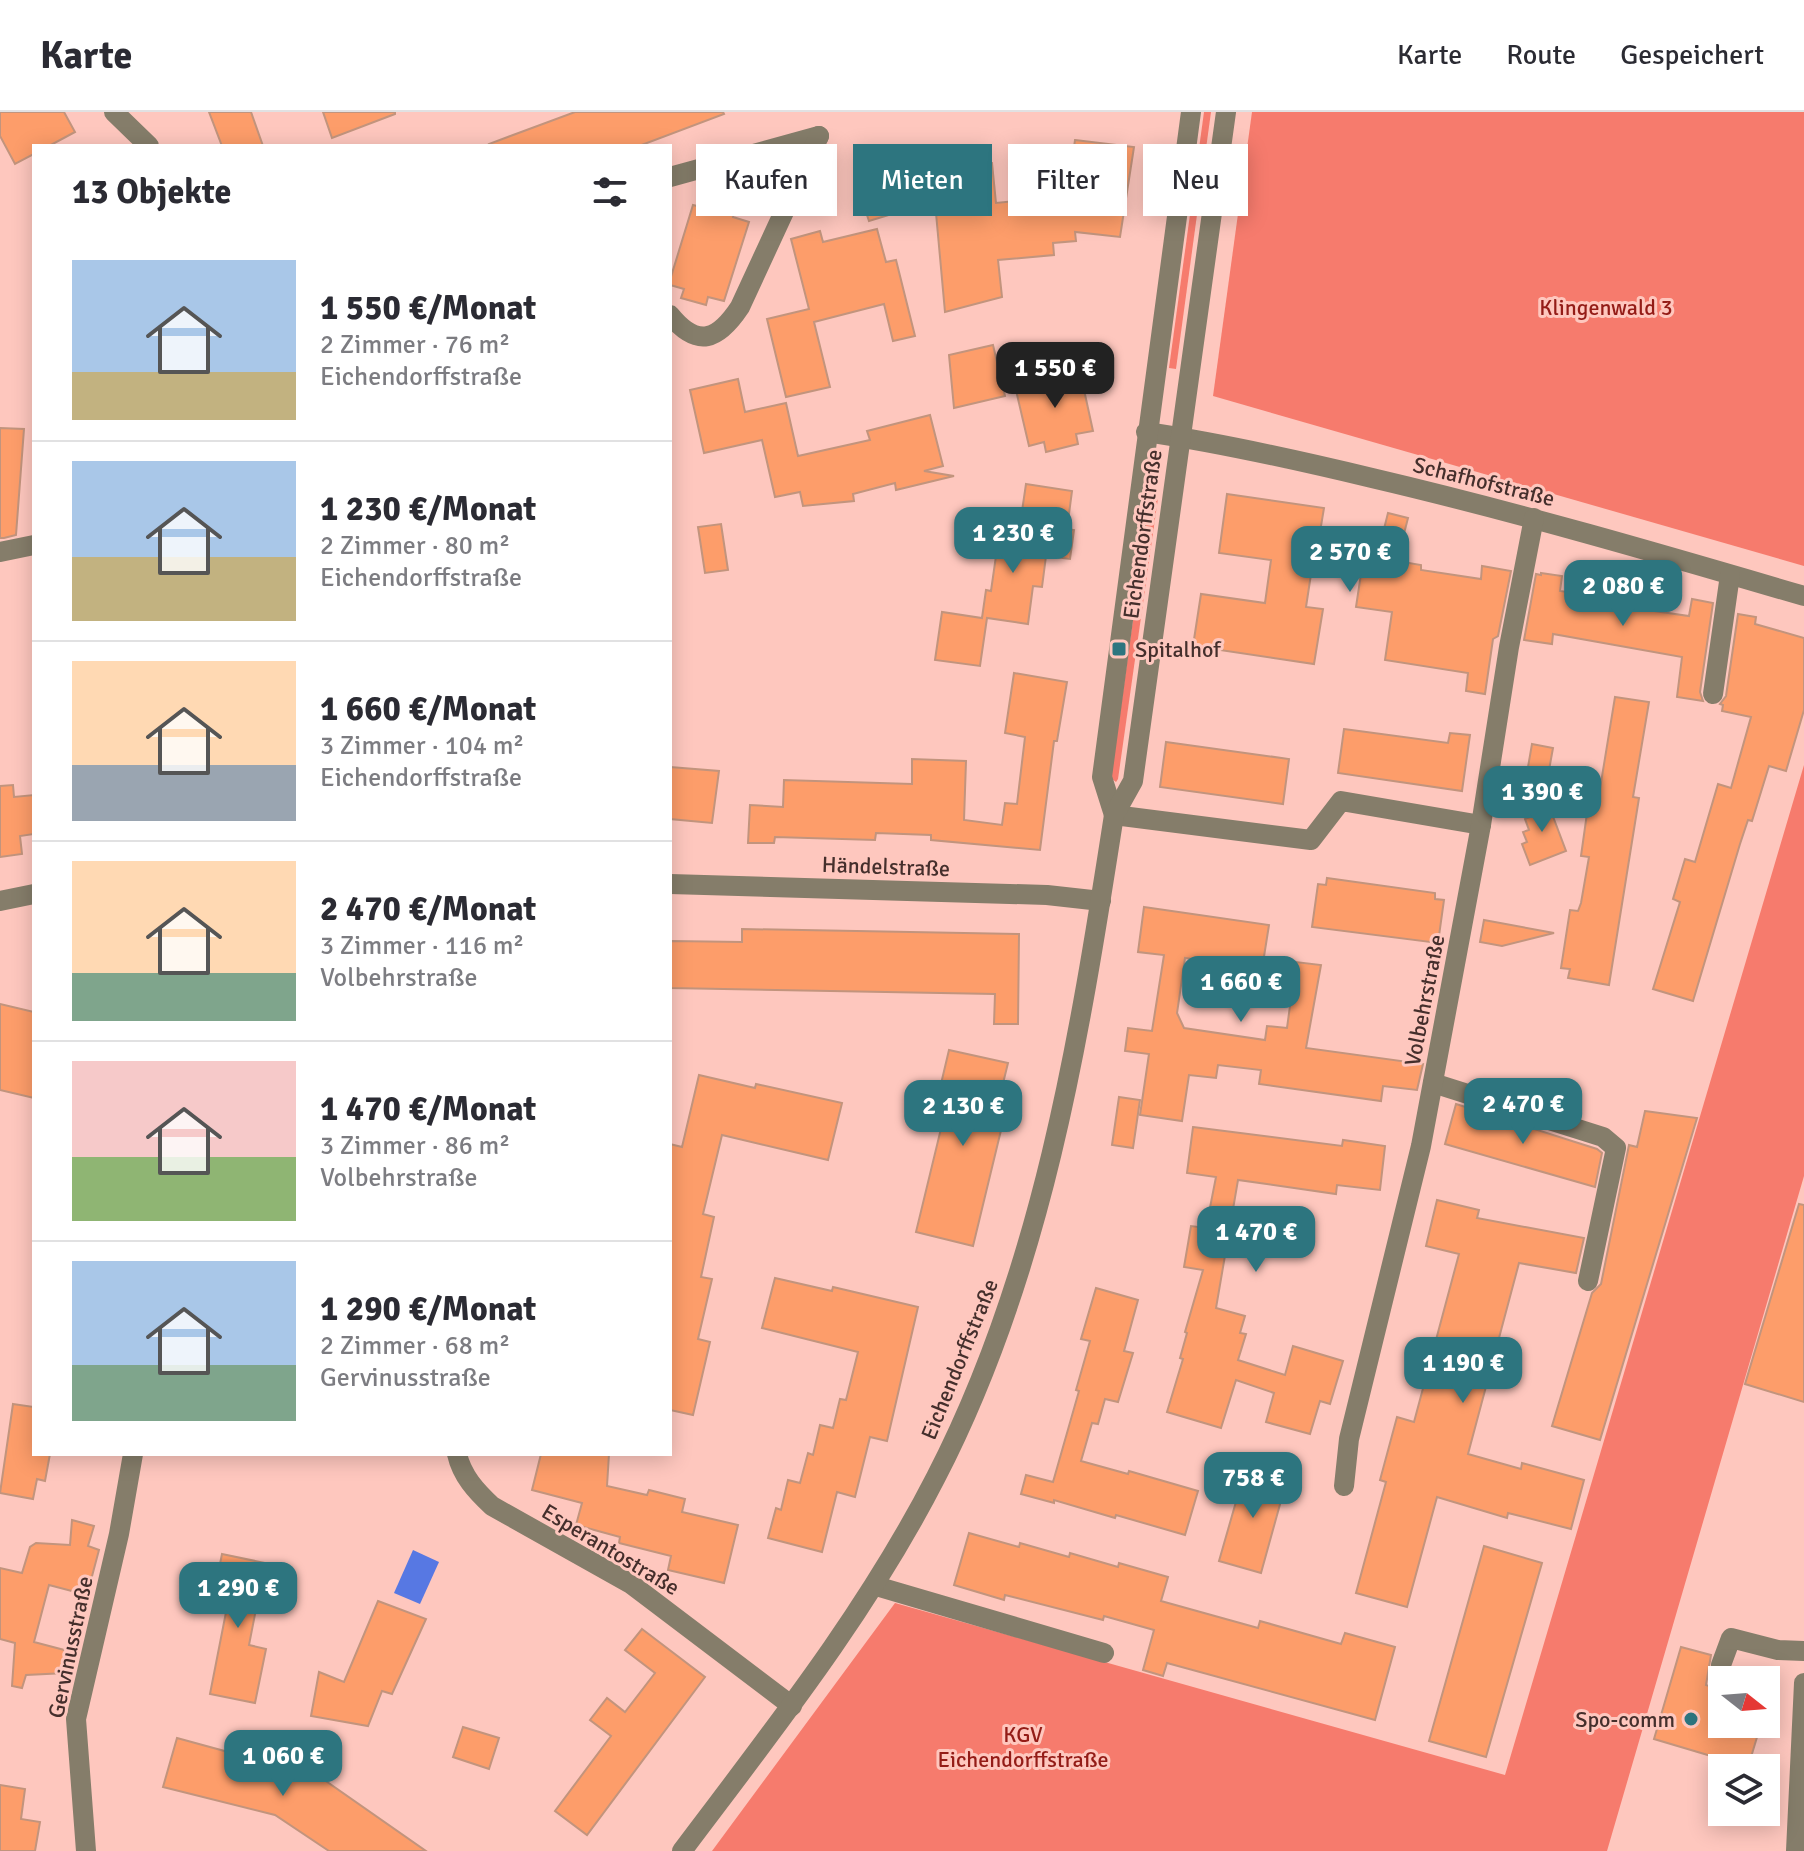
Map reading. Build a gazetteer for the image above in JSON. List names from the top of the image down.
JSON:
{
  "streets": {
    "street": [
      "Schafhofstraße",
      "Eichendorffstraße",
      "Händelstraße",
      "Volbehrstraße",
      "Esperantostraße",
      "Gervinusstraße"
    ]
  },
  "crossings": [
    ["Schafhofstraße", "Eichendorffstraße"],
    ["Schafhofstraße", "Volbehrstraße"],
    ["Eichendorffstraße", "Händelstraße"],
    ["Eichendorffstraße", "Esperantostraße"]
  ],
  "parks": ["Klingenwald 3", "KGV Eichendorffstraße"],
  "places": {
    "transit": ["Spitalhof"],
    "other": ["Spo-comm"]
  },
  "north": "right",
  "page": {
    "header": "Karte",
    "nav": ["Karte", "Route", "Gespeichert"],
    "chip": [
      "Kaufen",
      "Mieten",
      "Filter",
      "Neu"
    ],
    "heading": "13 Objekte",
    "list": [
      {
        "name": "1 550 €/Monat",
        "note": "2 Zimmer · 76 m² · Eichendorffstraße"
      },
      {
        "name": "1 230 €/Monat",
        "note": "2 Zimmer · 80 m² · Eichendorffstraße"
      },
      {
        "name": "1 660 €/Monat",
        "note": "3 Zimmer · 104 m² · Eichendorffstraße"
      },
      {
        "name": "2 470 €/Monat",
        "note": "3 Zimmer · 116 m² · Volbehrstraße"
      },
      {
        "name": "1 470 €/Monat",
        "note": "3 Zimmer · 86 m² · Volbehrstraße"
      },
      {
        "name": "1 290 €/Monat",
        "note": "2 Zimmer · 68 m² · Gervinusstraße"
      }
    ],
    "price": [
      "1 550 €",
      "1 230 €",
      "2 570 €",
      "2 080 €",
      "1 390 €",
      "1 660 €",
      "2 470 €",
      "2 130 €",
      "1 470 €",
      "1 190 €",
      "758 €",
      "1 290 €",
      "1 060 €"
    ]
  }
}
